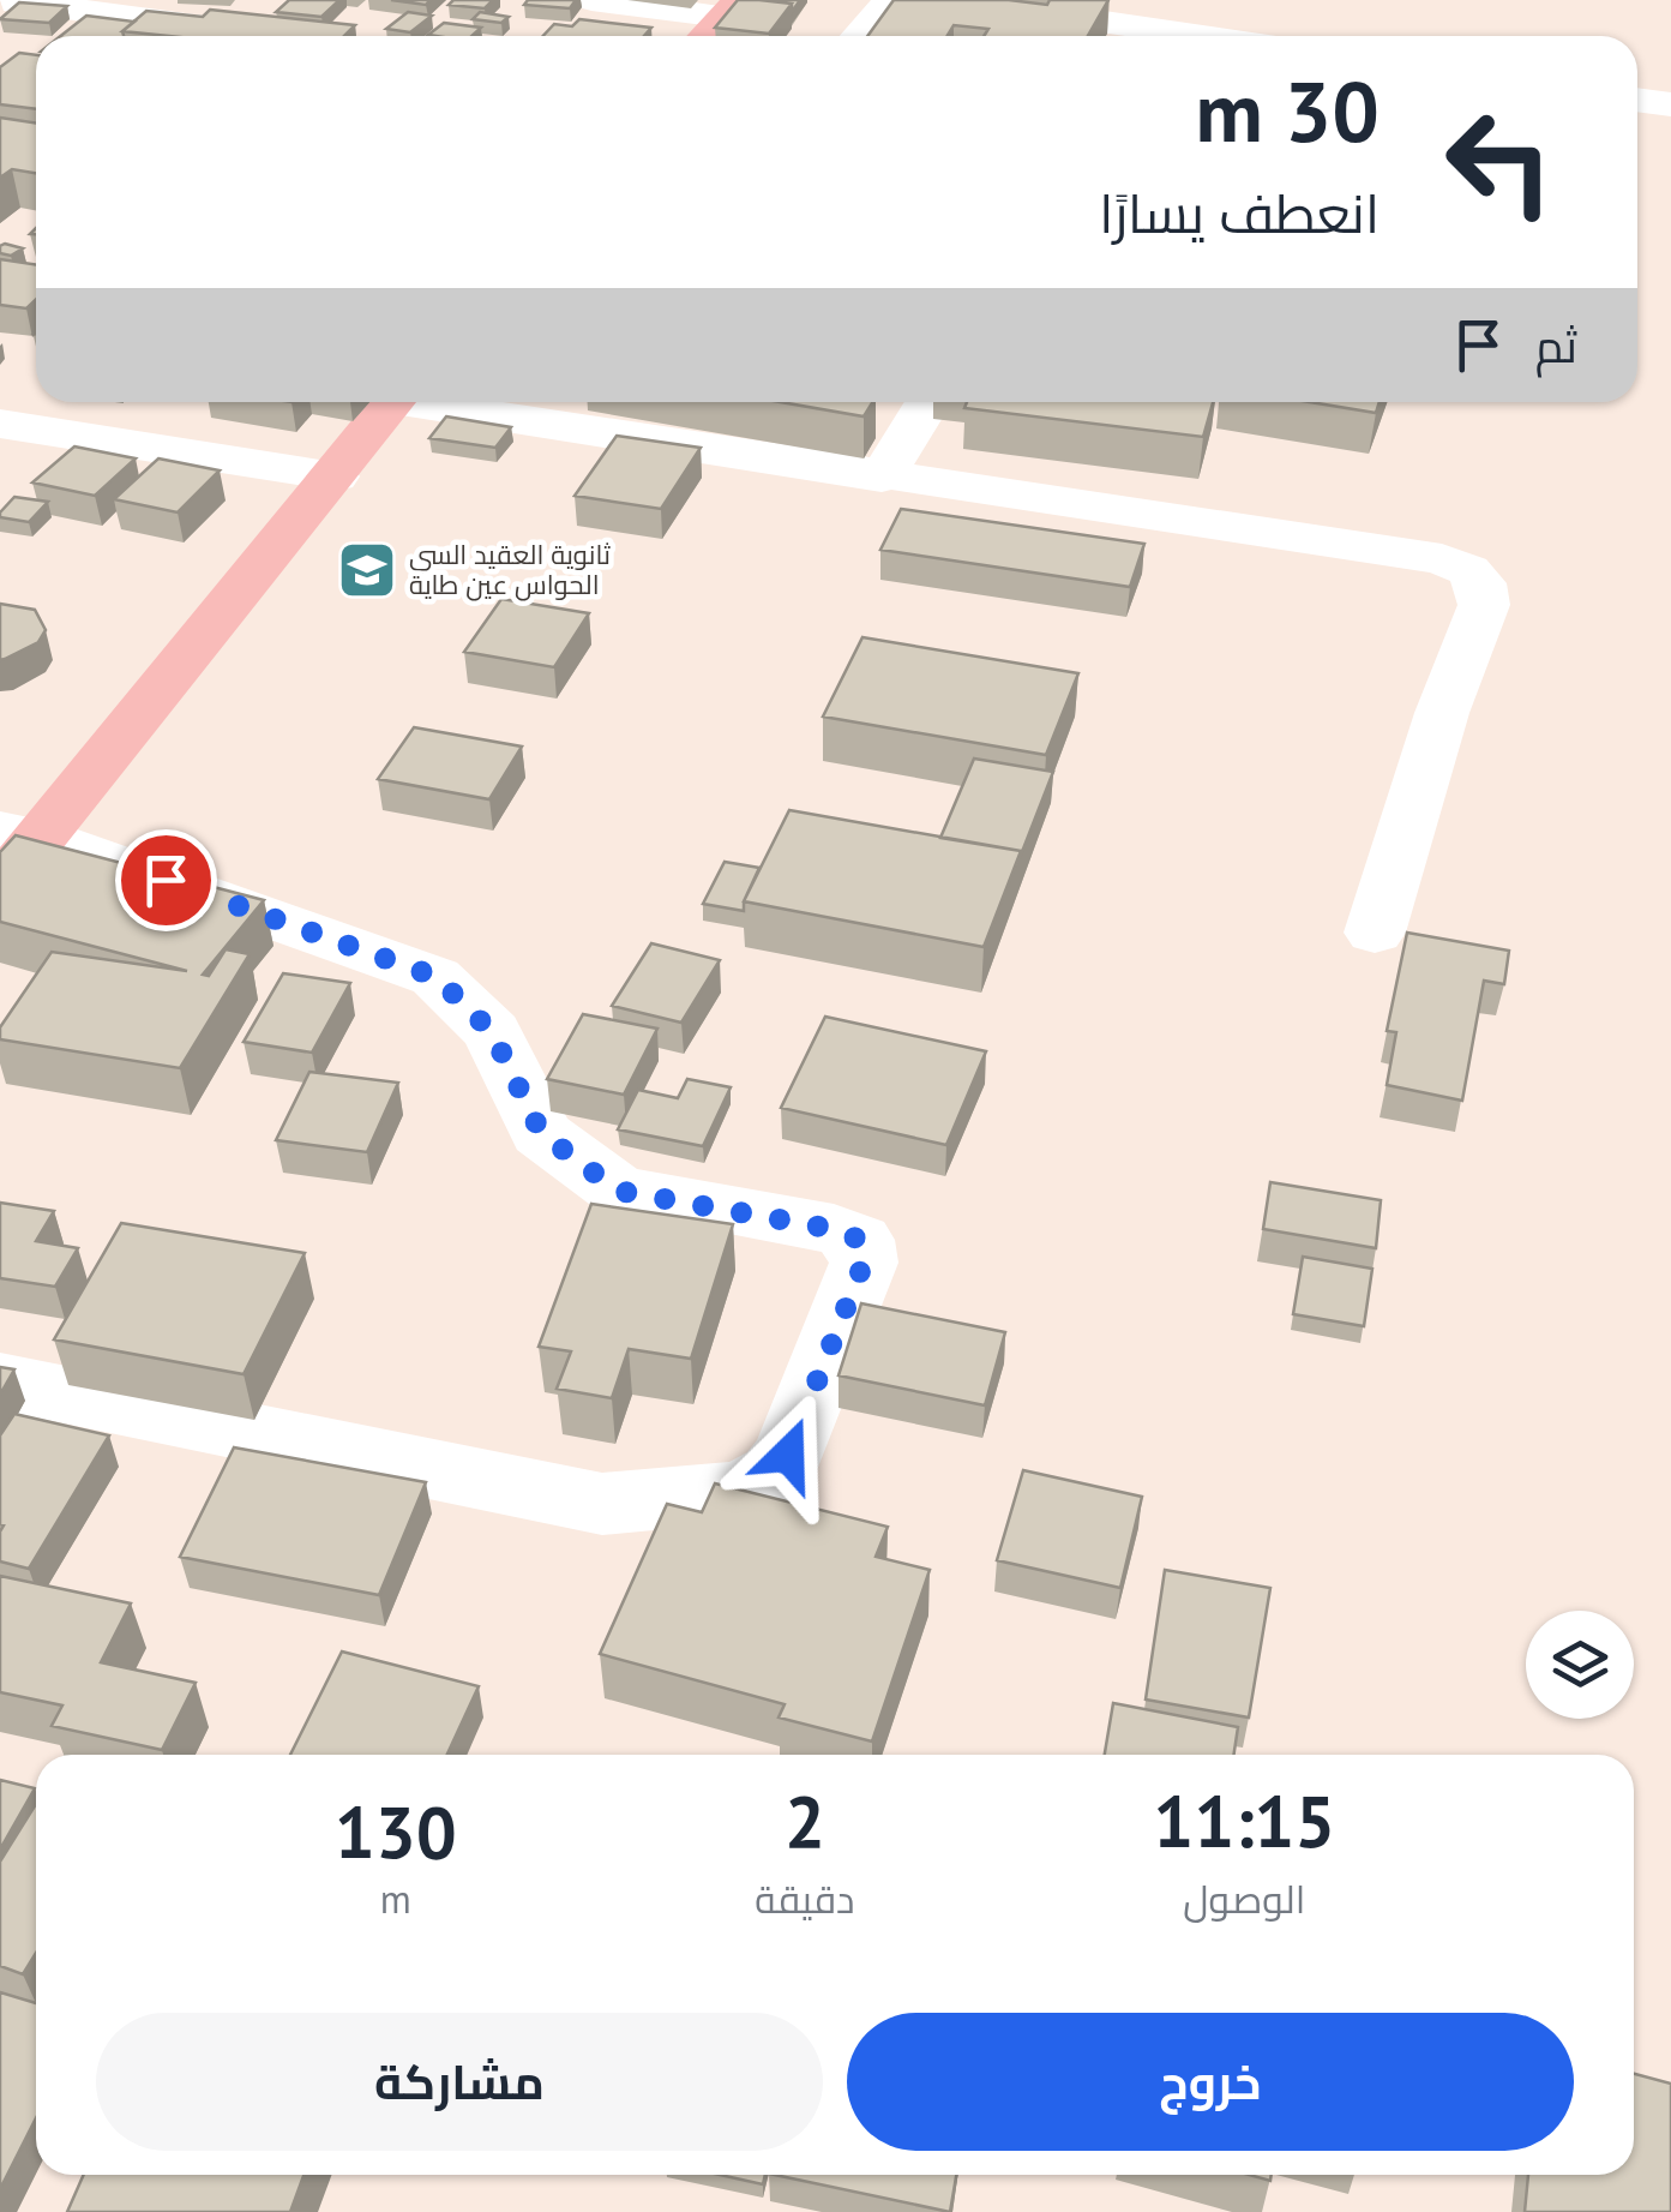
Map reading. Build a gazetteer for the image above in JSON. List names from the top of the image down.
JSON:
{
  "places": {
    "school or university": ["ثانوية العقيد السي الحواس عين طاية"]
  },
  "page": {
    "turn": ["30 m", "انعطف يسارًا"],
    "then": "ثم",
    "eta": [
      "11:15",
      "الوصول",
      "2",
      "دقيقة",
      "130",
      "m"
    ],
    "buttons": ["خروج", "مشاركة"]
  }
}
